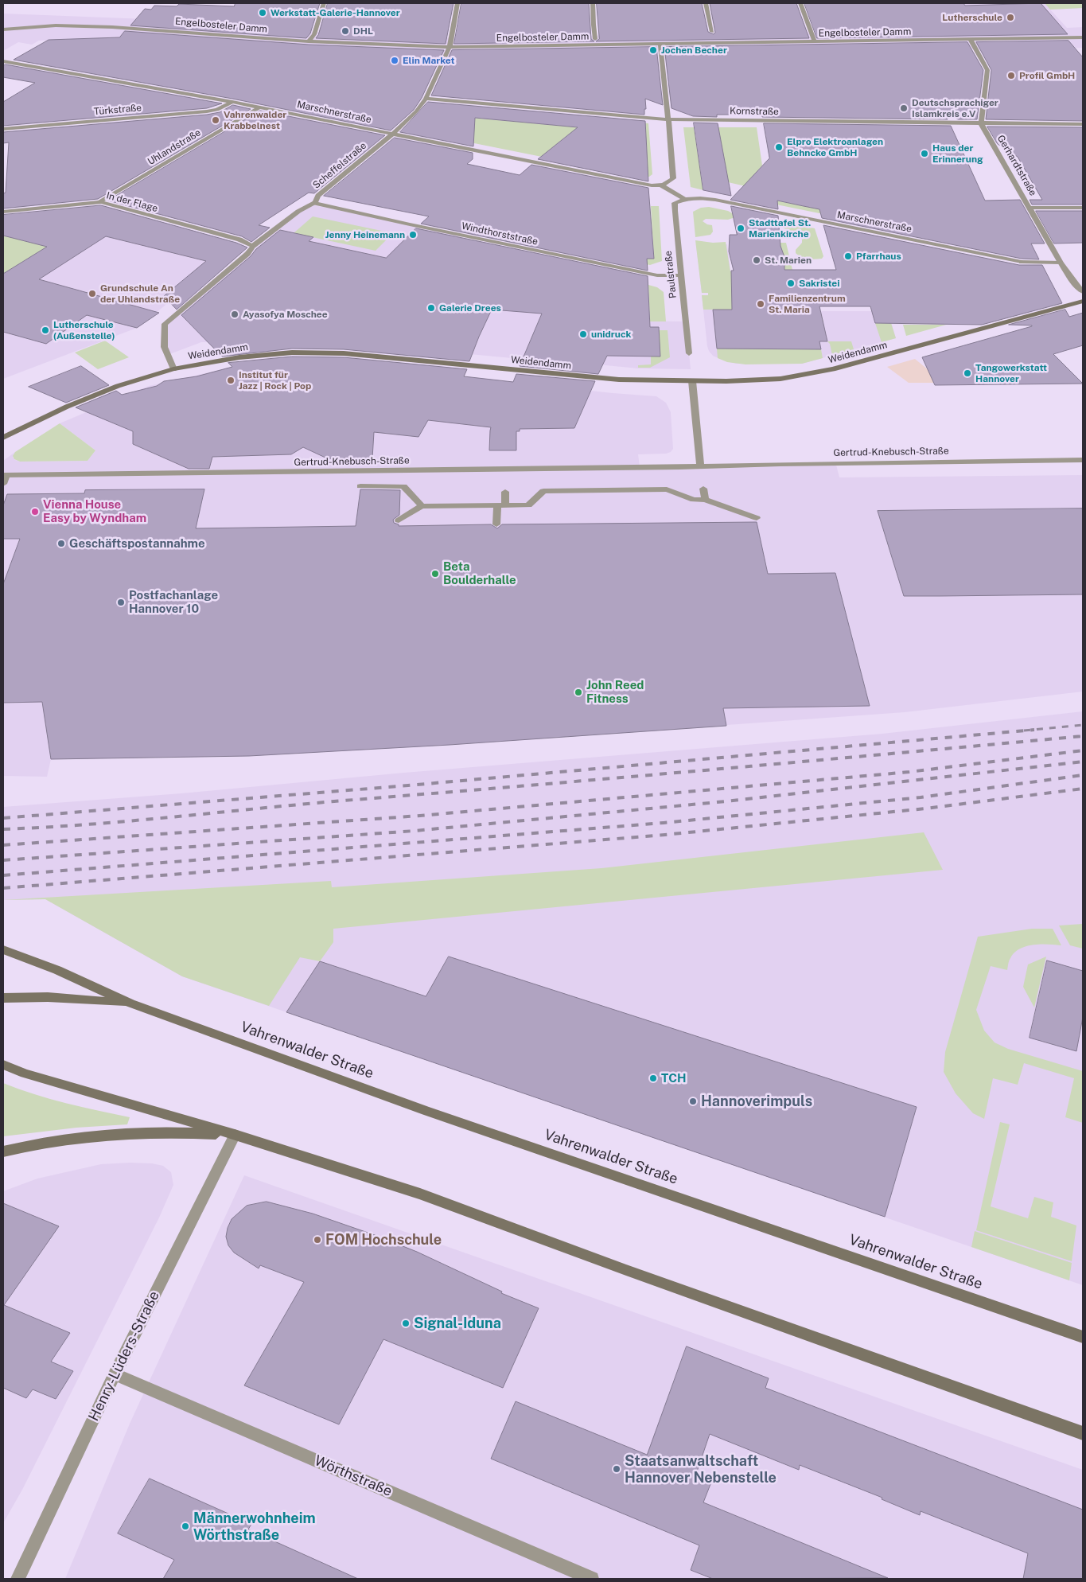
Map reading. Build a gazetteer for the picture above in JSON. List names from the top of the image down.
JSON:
{
  "streets": {
    "main road": ["Weidendamm", "Vahrenwalder Straße"],
    "street": [
      "Engelbosteler Damm",
      "Türkstraße",
      "Kornstraße",
      "Marschnerstraße",
      "Uhlandstraße",
      "Scheffelstraße",
      "Gerhardtstraße",
      "In der Flage",
      "Windthorststraße",
      "Paulstraße",
      "Gertrud-Knebusch-Straße",
      "Henry-Lüders-Straße",
      "Wörthstraße"
    ]
  },
  "crossings": [
    ["Engelbosteler Damm", "Scheffelstraße"],
    ["Türkstraße", "Marschnerstraße"],
    ["Kornstraße", "Scheffelstraße"],
    ["Kornstraße", "Gerhardtstraße"],
    ["Marschnerstraße", "Uhlandstraße"],
    ["Marschnerstraße", "Scheffelstraße"],
    ["Marschnerstraße", "Gerhardtstraße"],
    ["Marschnerstraße", "Paulstraße"],
    ["Uhlandstraße", "In der Flage"],
    ["Scheffelstraße", "In der Flage"],
    ["Scheffelstraße", "Windthorststraße"],
    ["Scheffelstraße", "Weidendamm"],
    ["Windthorststraße", "Paulstraße"],
    ["Henry-Lüders-Straße", "Wörthstraße"]
  ],
  "places": [
    "Werkstatt-Galerie-Hannover",
    "Lutherschule",
    "DHL",
    "Jochen Becher",
    "Elin Market",
    "Profil GmbH",
    "Deutschsprachiger Islamkreis e.V",
    "Vahrenwalder Krabbelnest",
    "Elpro Elektroanlagen Behncke GmbH",
    "Haus der Erinnerung",
    "Stadttafel St. Marienkirche",
    "Jenny Heinemann",
    "Pfarrhaus",
    "St. Marien",
    "Sakristei",
    "Grundschule An der Uhlandstraße",
    "Familienzentrum St. Maria",
    "Galerie Drees",
    "Ayasofya Moschee",
    "Lutherschule (Außenstelle)",
    "unidruck",
    "Tangowerkstatt Hannover",
    "Institut für Jazz | Rock | Pop",
    "Vienna House Easy by Wyndham",
    "Geschäftspostannahme",
    "Beta Boulderhalle",
    "Postfachanlage Hannover 10",
    "John Reed Fitness",
    "TCH",
    "Hannoverimpuls",
    "FOM Hochschule",
    "Signal-Iduna",
    "Staatsanwaltschaft Hannover Nebenstelle",
    "Männerwohnheim Wörthstraße"
  ]
}
